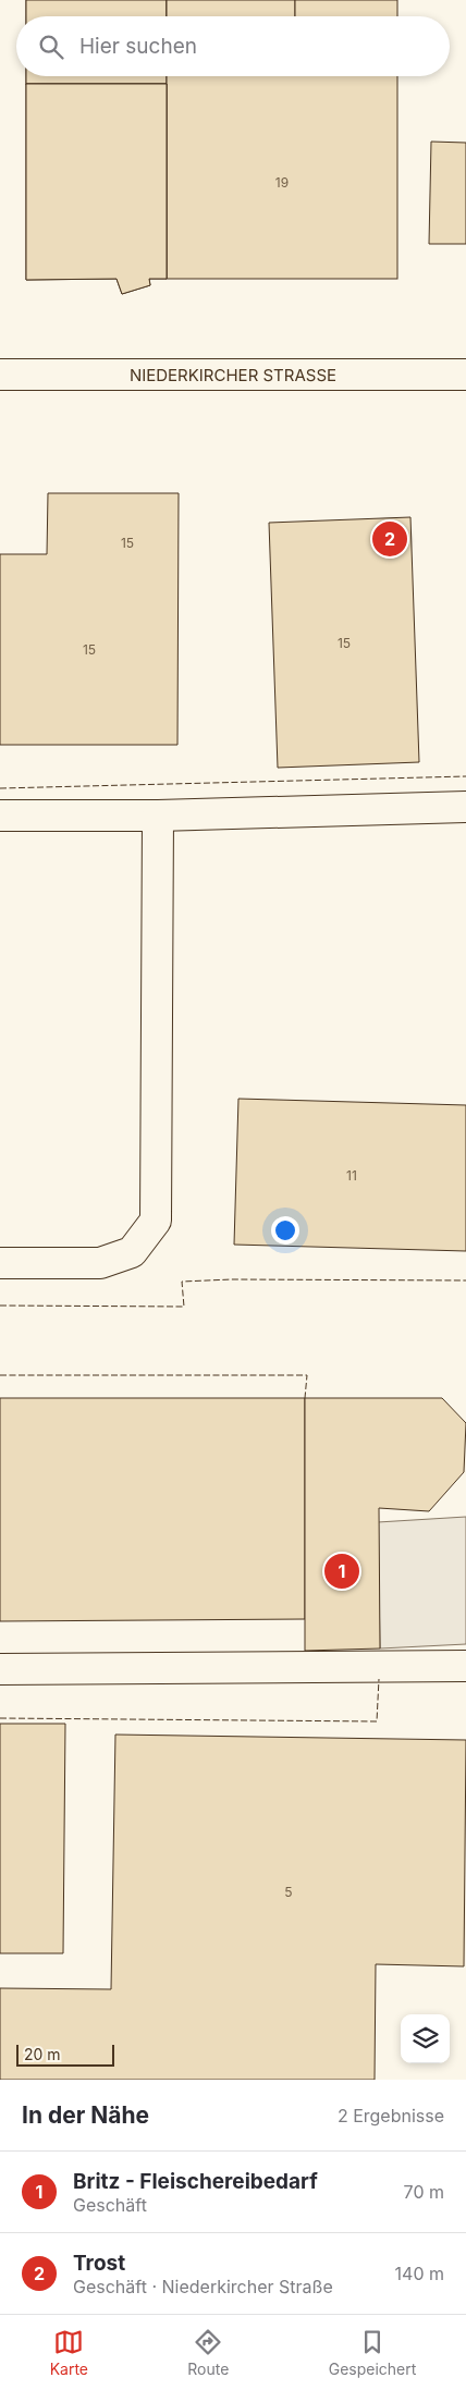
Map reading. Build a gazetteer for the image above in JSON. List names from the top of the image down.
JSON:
{
  "streets": {
    "street": ["NIEDERKIRCHER STRASSE"]
  },
  "house_numbers": [
    "19",
    "15",
    "15",
    "15",
    "11",
    "5"
  ],
  "scale_bar": "20 m",
  "page": {
    "search": "Hier suchen",
    "pins": ["2", "1"],
    "scale": "20 m",
    "heading": ["In der Nähe", "2 Ergebnisse"],
    "list": [
      {
        "mark": "1",
        "name": "Britz - Fleischereibedarf",
        "note": "Geschäft",
        "value": "70 m"
      },
      {
        "mark": "2",
        "name": "Trost",
        "note": "Geschäft · Niederkircher Straße",
        "value": "140 m"
      }
    ],
    "nav": ["Karte", "Route", "Gespeichert"]
  }
}
